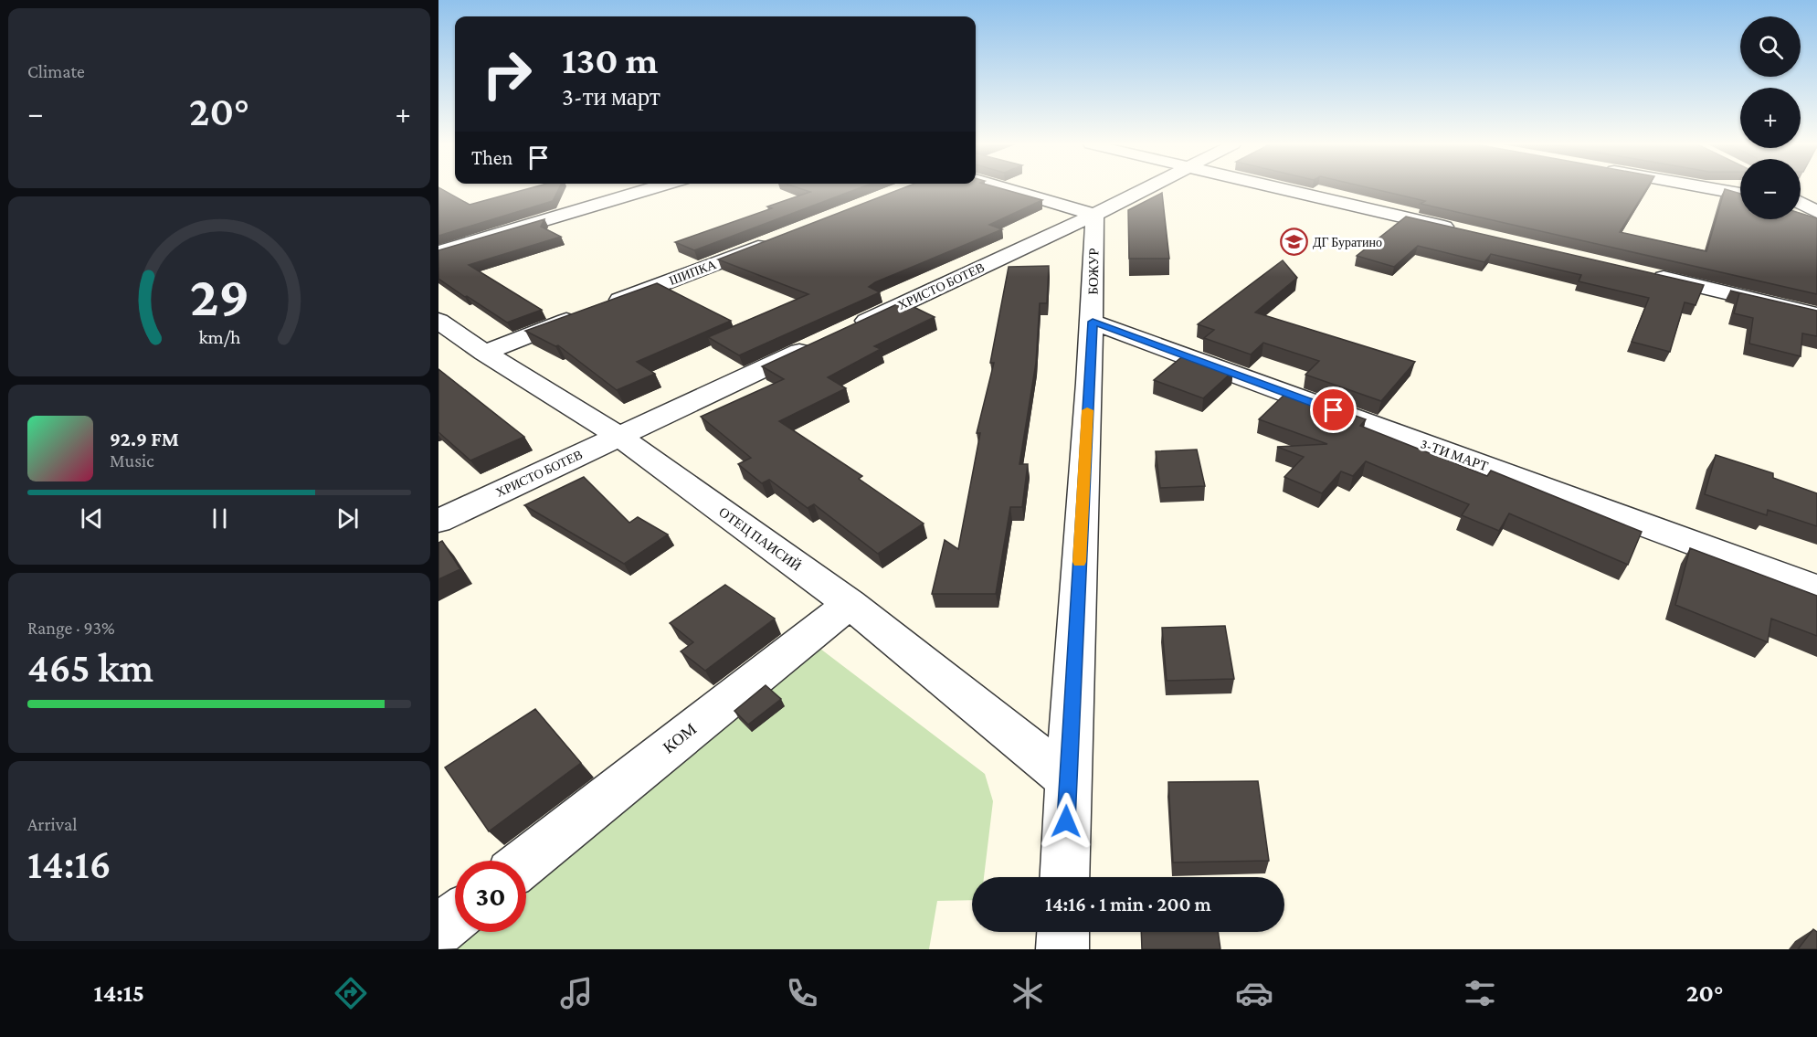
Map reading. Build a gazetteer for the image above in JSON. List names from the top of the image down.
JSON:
{
  "streets": {
    "street": [
      "БОЖУР",
      "ШИПКА",
      "ХРИСТО БОТЕВ",
      "3-ТИ МАРТ",
      "ОТЕЦ ПАИСИЙ",
      "КОМ"
    ]
  },
  "crossings": [
    ["БОЖУР", "ХРИСТО БОТЕВ"],
    ["БОЖУР", "3-ТИ МАРТ"],
    ["БОЖУР", "ОТЕЦ ПАИСИЙ"],
    ["ХРИСТО БОТЕВ", "ОТЕЦ ПАИСИЙ"],
    ["ОТЕЦ ПАИСИЙ", "КОМ"]
  ],
  "places": {
    "school or university": ["ДГ Буратино"]
  },
  "page": {
    "tile": [
      "Climate",
      ["Range · 93%", "465 km"],
      ["Arrival", "14:16"]
    ],
    "map_buttons": ["+", "−"],
    "turn": ["130 m", "3-ти март"],
    "heat": ["−", "20°", "+"],
    "then": "Then",
    "song": ["92.9 FM", "Music"],
    "limit": "30",
    "trip": "14:16 · 1 min · 200 m",
    "tabs": ["14:15", "20°"],
    "gauge": ["29", "km/h"]
  }
}
